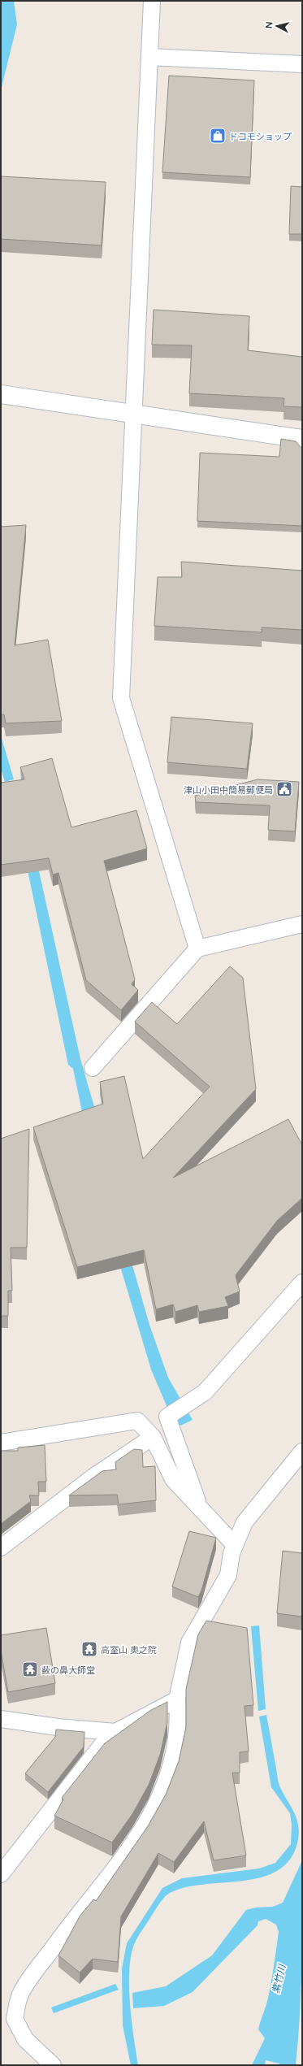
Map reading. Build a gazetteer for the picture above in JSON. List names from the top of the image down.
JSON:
{
  "water": ["紫竹川"],
  "places": {
    "shop": ["ドコモショップ"],
    "public building": ["津山小田中簡易郵便局"],
    "temple": ["高室山 奥之院", "薮の鼻大師堂"]
  },
  "north": "left"
}
